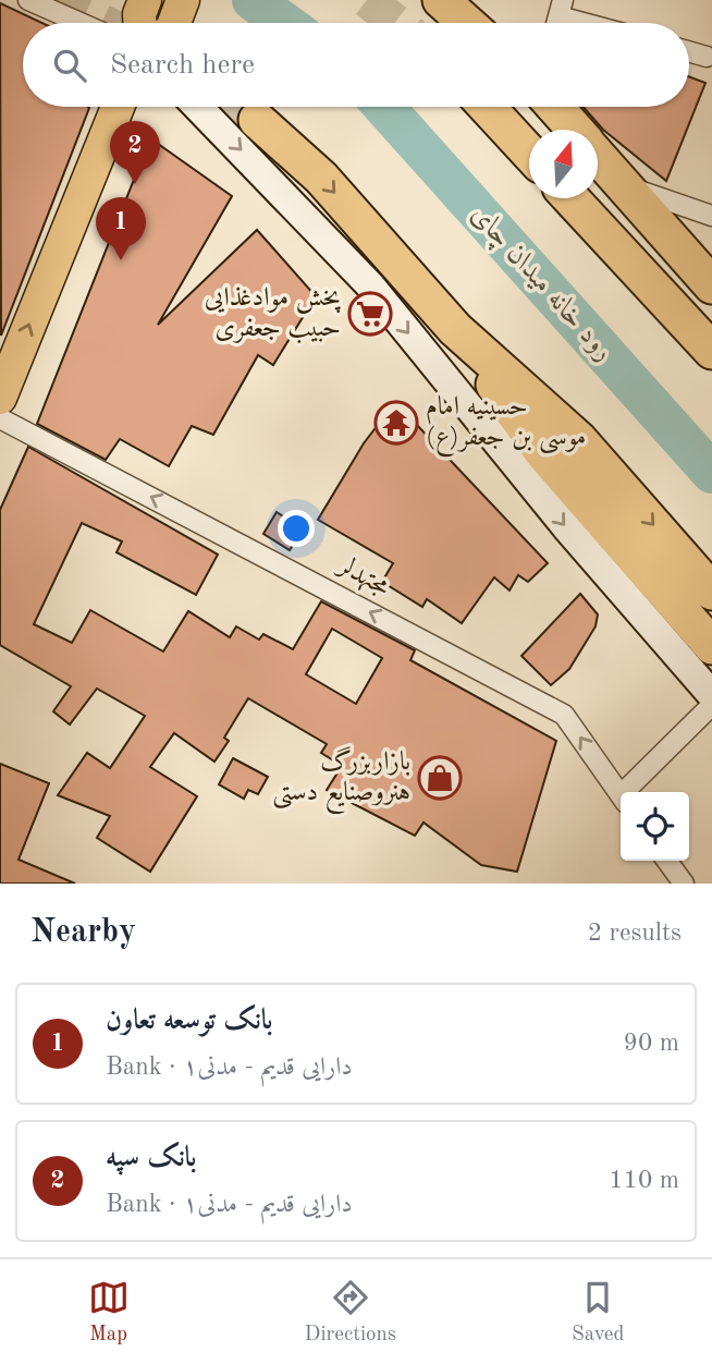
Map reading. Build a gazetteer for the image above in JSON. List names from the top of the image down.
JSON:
{
  "streets": {
    "street": ["مجتهدلر"]
  },
  "one_way": ["مجتهدلر"],
  "water": ["رود خانه میدان چای"],
  "places": {
    "supermarket": ["پخش موادغذایی حبیب جعفری"],
    "temple": ["حسینیه امام موسی بن جعفر(ع)"],
    "shop": ["بازاربزرگ هنروصنایع دستی"]
  },
  "north": "top",
  "page": {
    "search": "Search here",
    "pins": ["2", "1"],
    "heading": ["Nearby", "2 results"],
    "list": [
      {
        "mark": "1",
        "name": "بانک توسعه تعاون",
        "note": "Bank · دارایی قدیم - مدنی۱",
        "value": "90 m"
      },
      {
        "mark": "2",
        "name": "بانک سپه",
        "note": "Bank · دارایی قدیم - مدنی۱",
        "value": "110 m"
      }
    ],
    "nav": ["Map", "Directions", "Saved"]
  }
}
